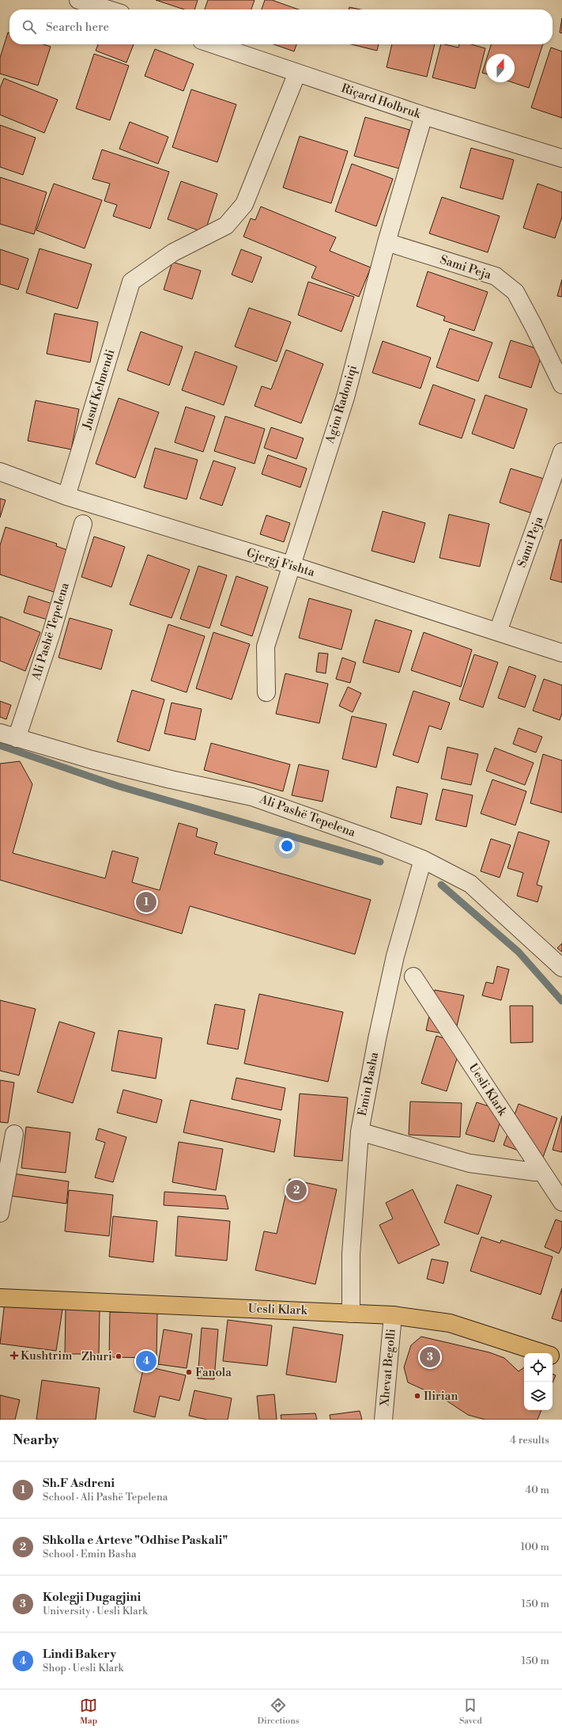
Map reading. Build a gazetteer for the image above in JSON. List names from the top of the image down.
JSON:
{
  "streets": {
    "main road": ["Uesli Klark"],
    "street": [
      "Riçard Holbruk",
      "Sami Peja",
      "Jusuf Kelmendi",
      "Agim Radoniqi",
      "Gjergj Fishta",
      "Ali Pashë Tepelena",
      "Emin Basha",
      "Xhevat Begolli"
    ]
  },
  "crossings": [
    ["Riçard Holbruk", "Jusuf Kelmendi"],
    ["Riçard Holbruk", "Agim Radoniqi"],
    ["Sami Peja", "Agim Radoniqi"],
    ["Sami Peja", "Gjergj Fishta"],
    ["Jusuf Kelmendi", "Gjergj Fishta"],
    ["Agim Radoniqi", "Gjergj Fishta"],
    ["Ali Pashë Tepelena", "Emin Basha"],
    ["Emin Basha", "Uesli Klark"],
    ["Uesli Klark", "Xhevat Begolli"]
  ],
  "places": {
    "health": ["Kushtrim"],
    "other": ["Zhuri", "Fanola", "Ilirian"]
  },
  "north": "top",
  "page": {
    "search": "Search here",
    "pins": [
      "1",
      "2",
      "3",
      "4"
    ],
    "heading": ["Nearby", "4 results"],
    "list": [
      {
        "mark": "1",
        "name": "Sh.F Asdreni",
        "note": "School · Ali Pashë Tepelena",
        "value": "40 m"
      },
      {
        "mark": "2",
        "name": "Shkolla e Arteve \"Odhise Paskali\"",
        "note": "School · Emin Basha",
        "value": "100 m"
      },
      {
        "mark": "3",
        "name": "Kolegji Dugagjini",
        "note": "University · Uesli Klark",
        "value": "150 m"
      },
      {
        "mark": "4",
        "name": "Lindi Bakery",
        "note": "Shop · Uesli Klark",
        "value": "150 m"
      }
    ],
    "nav": ["Map", "Directions", "Saved"]
  }
}
